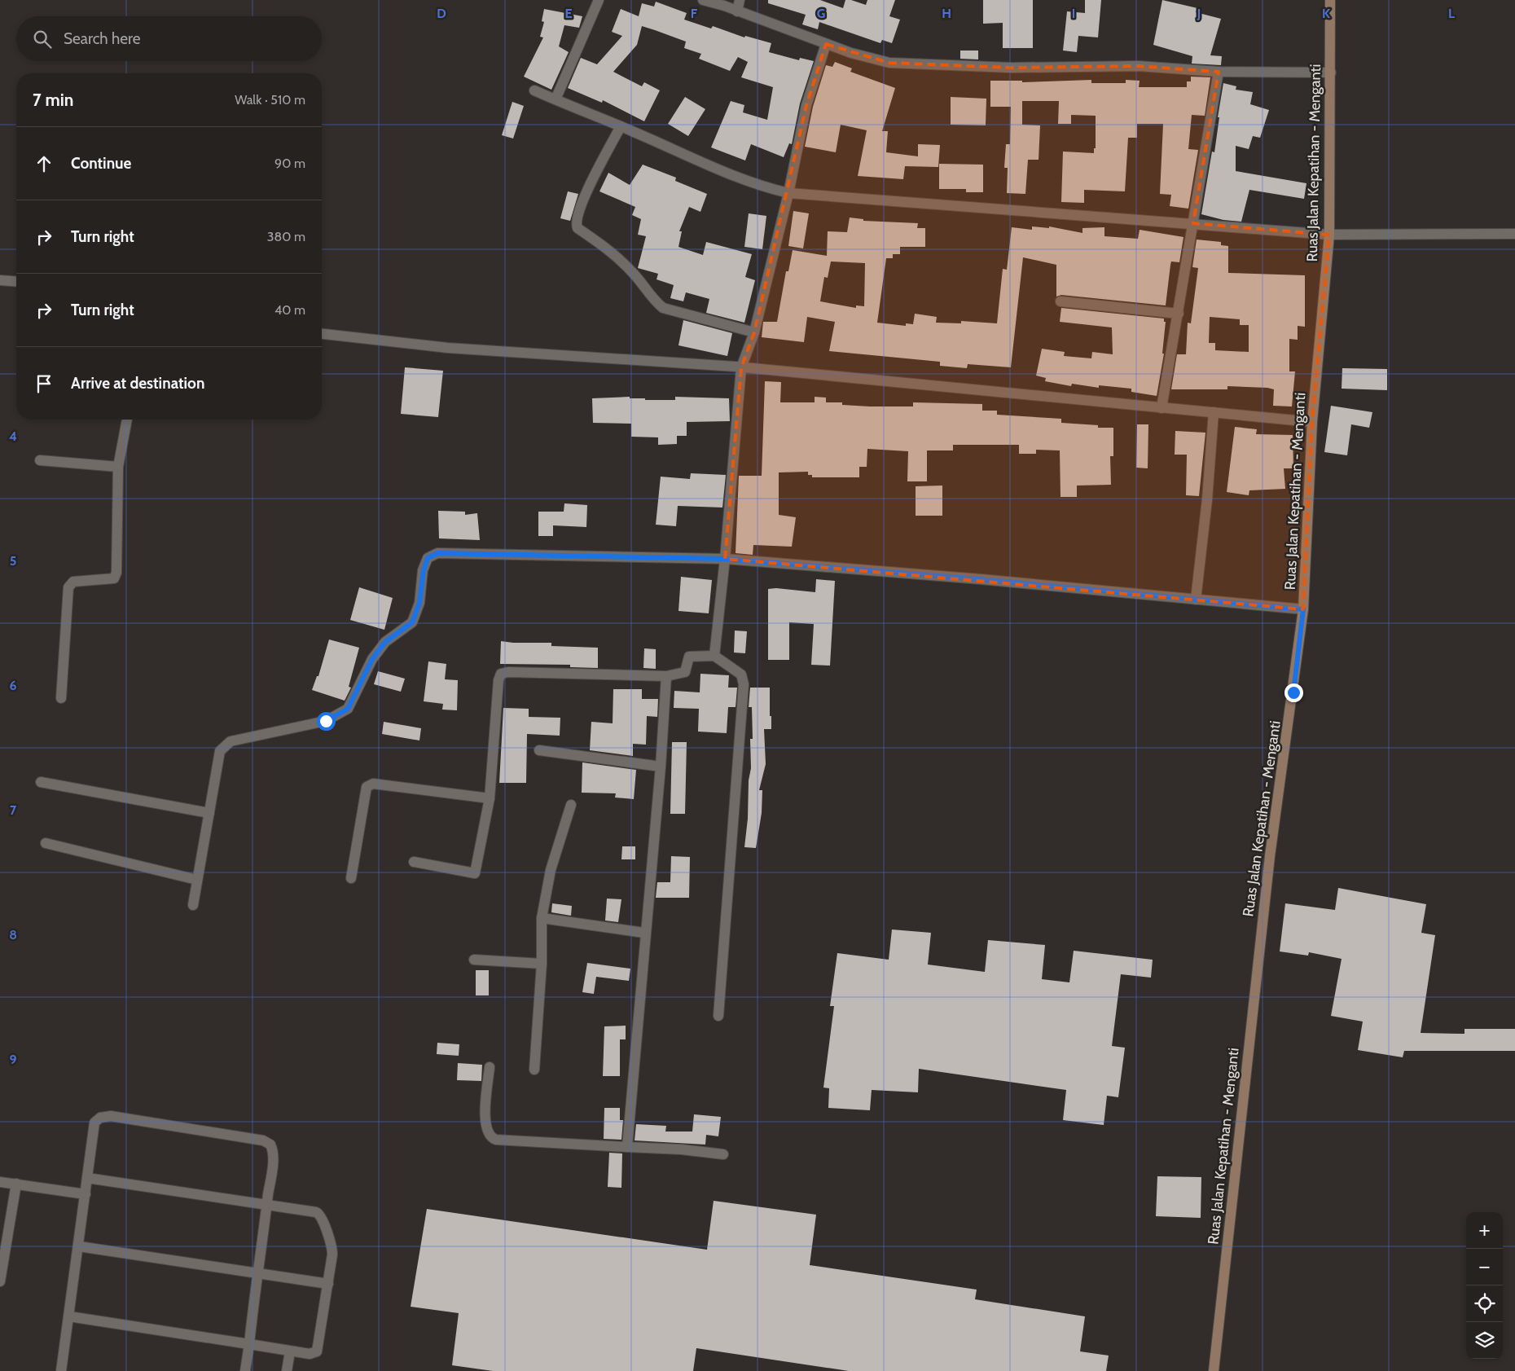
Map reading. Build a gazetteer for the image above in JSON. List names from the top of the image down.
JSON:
{
  "streets": {
    "main road": ["Ruas Jalan Kepatihan - Menganti"]
  },
  "page": {
    "search": "Search here",
    "heading": ["7 min", "Walk · 510 m"],
    "list": [
      ["Continue", "90 m"],
      ["Turn right", "380 m"],
      ["Turn right", "40 m"],
      "Arrive at destination"
    ],
    "map_buttons": ["+", "−"]
  },
  "grid": {
    "columns": [
      "D",
      "E",
      "F",
      "G",
      "H",
      "I",
      "J",
      "K",
      "L"
    ],
    "rows": [
      "4",
      "5",
      "6",
      "7",
      "8",
      "9"
    ]
  }
}
